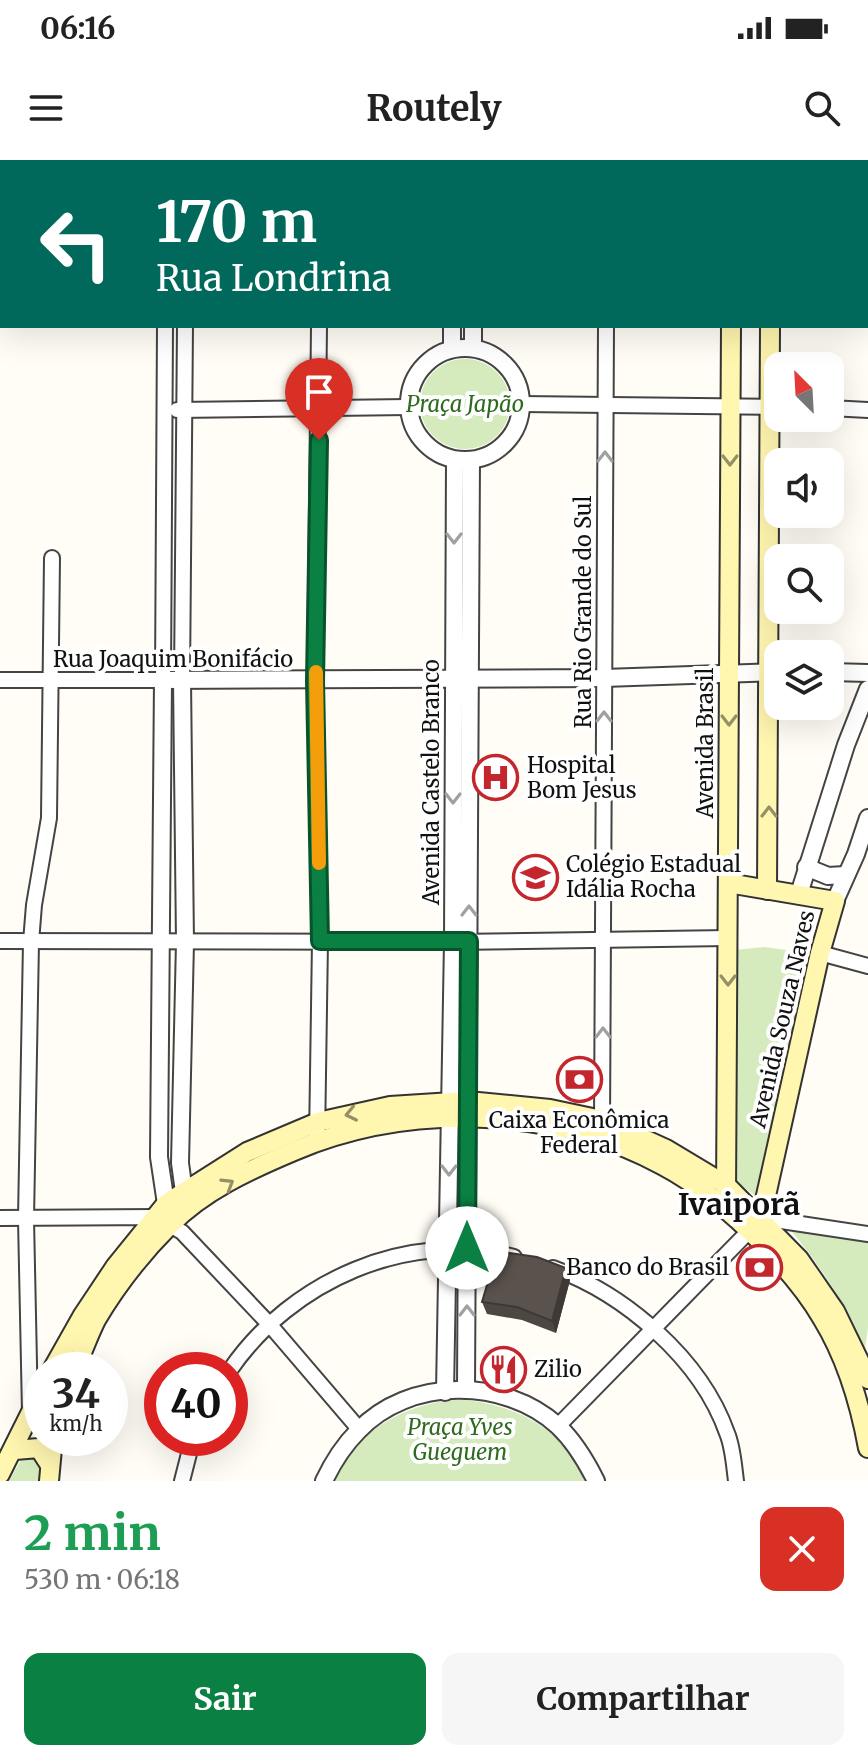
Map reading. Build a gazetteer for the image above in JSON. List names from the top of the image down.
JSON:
{
  "streets": {
    "main road": ["Avenida Brasil", "Avenida Souza Naves"],
    "street": ["Rua Rio Grande do Sul", "Rua Joaquim Bonifácio", "Avenida Castelo Branco"]
  },
  "crossings": [
    ["Rua Rio Grande do Sul", "Rua Joaquim Bonifácio"],
    ["Rua Joaquim Bonifácio", "Avenida Brasil"],
    ["Rua Joaquim Bonifácio", "Avenida Castelo Branco"]
  ],
  "one_way": ["Rua Rio Grande do Sul"],
  "districts": ["Ivaiporã"],
  "parks": ["Praça Japão", "Praça Yves Gueguem"],
  "places": {
    "hospital": ["Hospital Bom Jesus"],
    "school or university": ["Colégio Estadual Idália Rocha"],
    "bank": ["Caixa Econômica Federal", "Banco do Brasil"],
    "restaurant": ["Zilio"]
  },
  "north": "top left",
  "page": {
    "status": "06:16",
    "header": "Routely",
    "turn": ["170 m", "Rua Londrina"],
    "speed": "34 km/h",
    "limit": "40",
    "heading": ["2 min", "530 m · 06:18"],
    "buttons": ["Sair", "Compartilhar"]
  }
}
